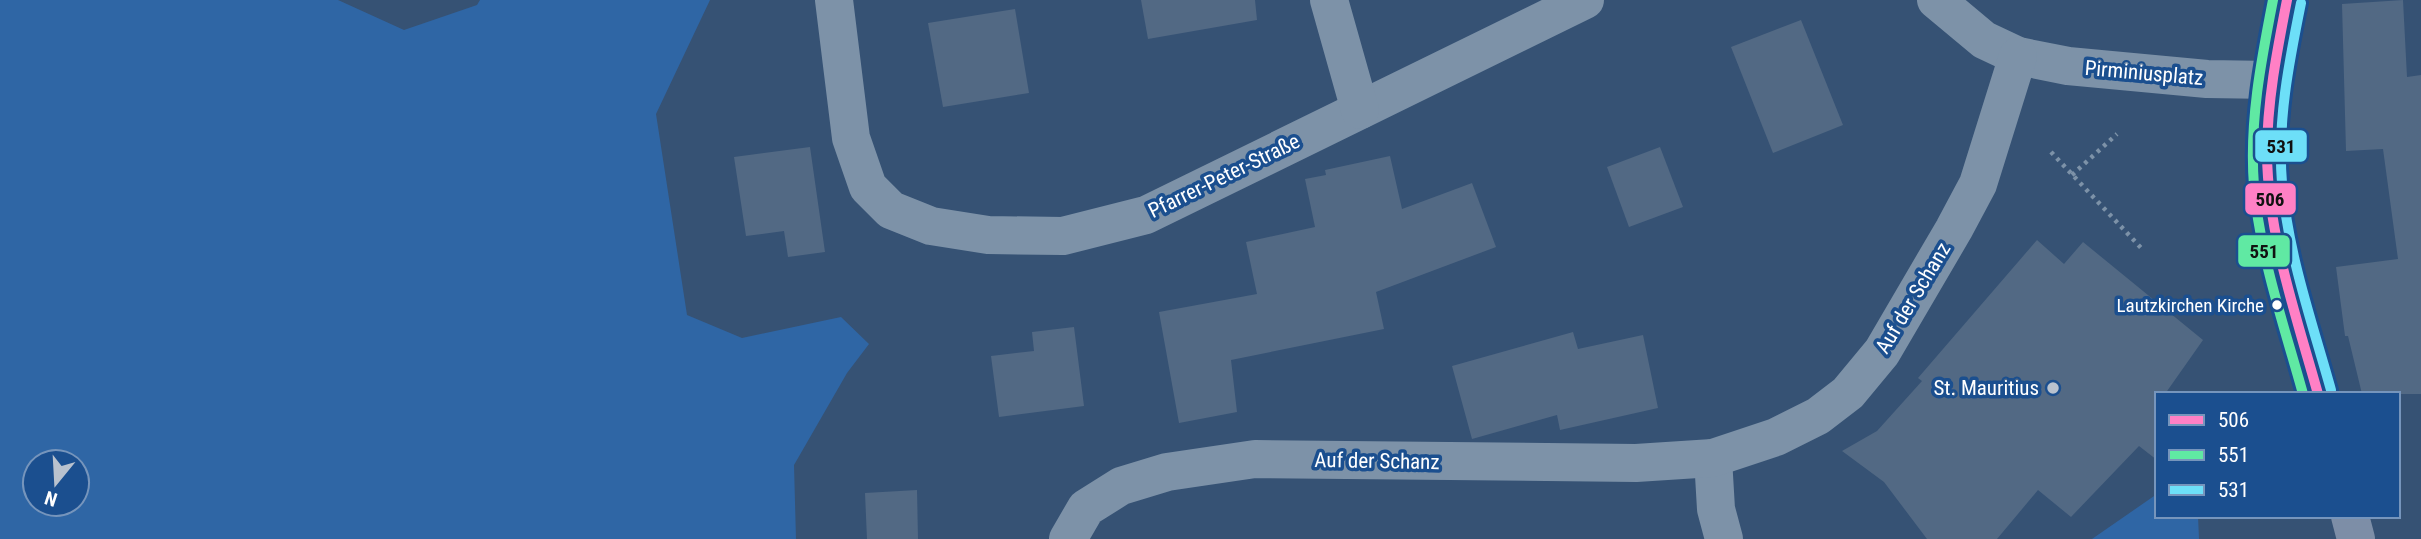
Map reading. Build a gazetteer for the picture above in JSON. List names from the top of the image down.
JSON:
{
  "streets": {
    "street": ["Pirminiusplatz", "Pfarrer-Peter-Straße", "Auf der Schanz"]
  },
  "crossings": [
    ["Pirminiusplatz", "Auf der Schanz"]
  ],
  "places": ["Lautzkirchen Kirche", "St. Mauritius"],
  "lines": ["transit line 506", "transit line 551", "transit line 531"],
  "legend": ["506", "551", "531"],
  "north": "bottom"
}
